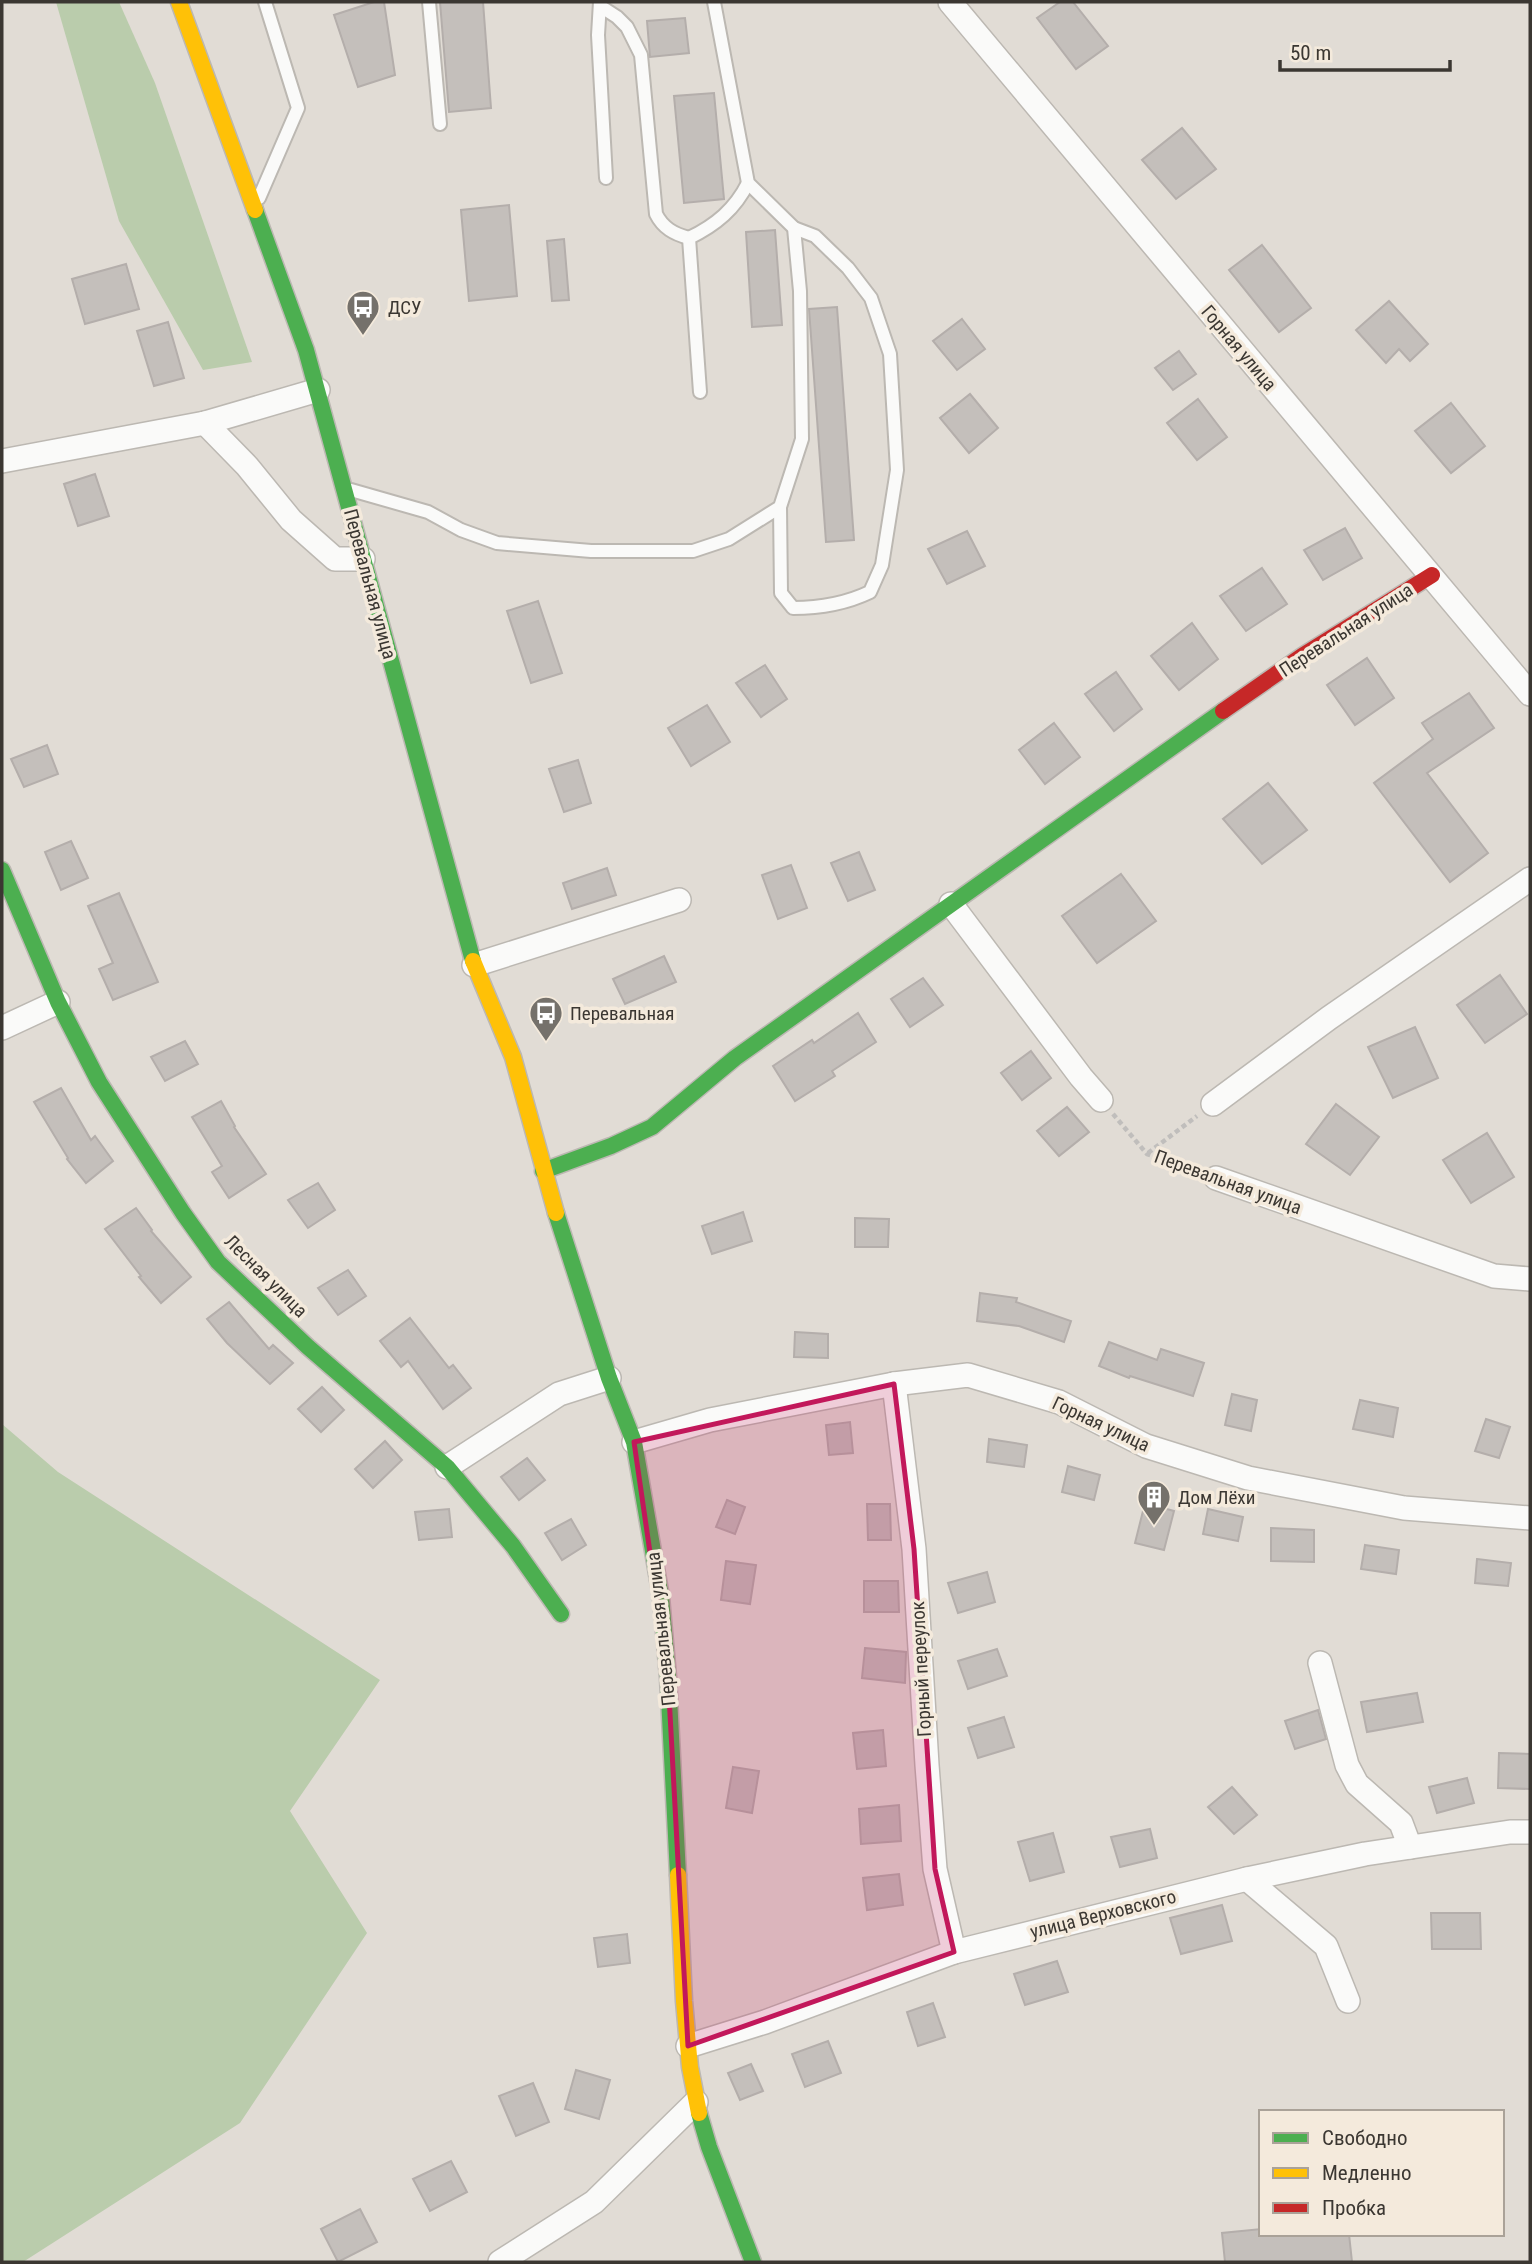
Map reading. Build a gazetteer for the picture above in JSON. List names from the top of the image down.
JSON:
{
  "streets": {
    "main road": ["Перевальная улица", "Лесная улица"],
    "street": ["Горная улица", "Горный переулок", "улица Верховского"]
  },
  "crossings": [
    ["Горная улица", "Перевальная улица"],
    ["Горная улица", "Горный переулок"],
    ["Перевальная улица", "улица Верховского"],
    ["Горный переулок", "улица Верховского"]
  ],
  "places": {
    "bus stop": ["ДСУ", "Перевальная"],
    "building": ["Дом Лёхи"]
  },
  "legend": ["Свободно", "Медленно", "Пробка"],
  "scale_bar": "50 m"
}
